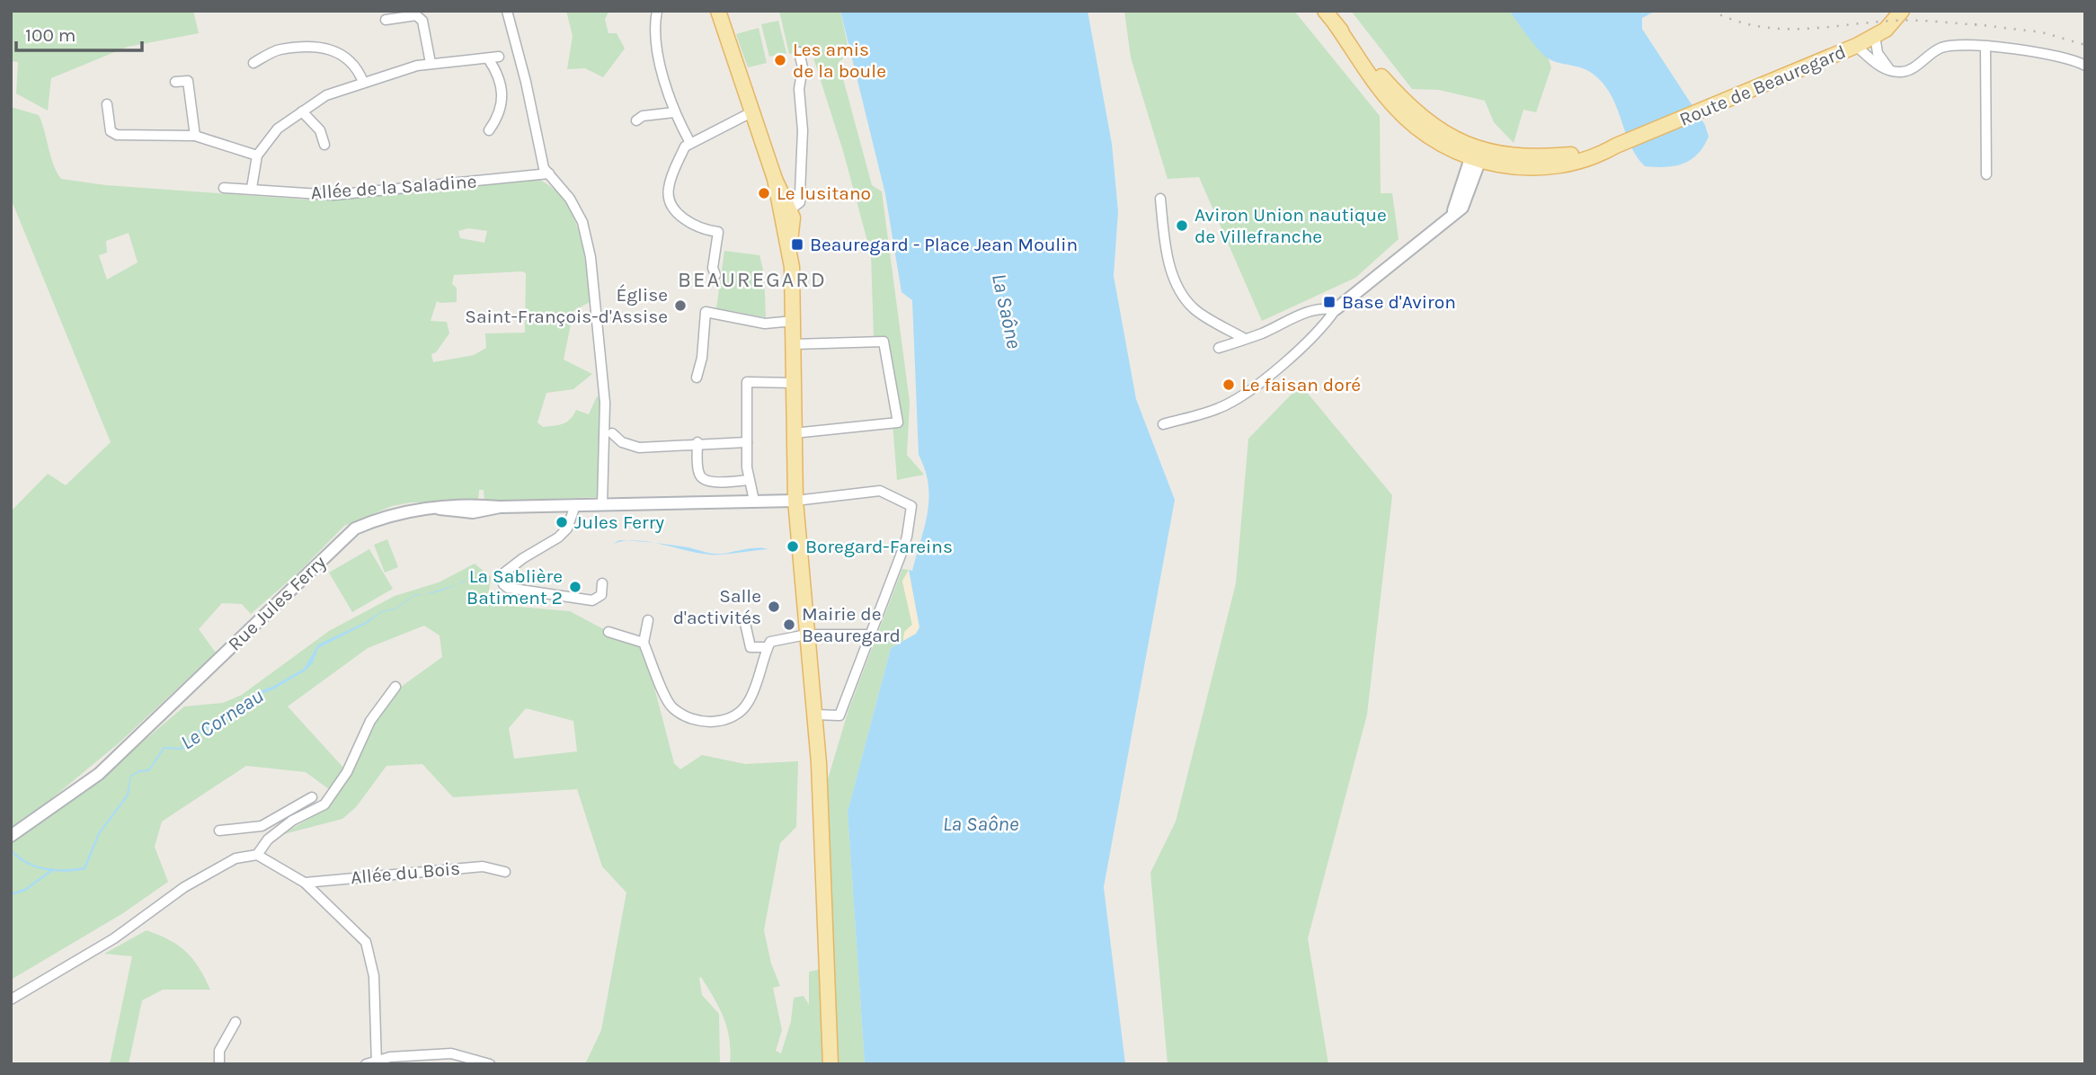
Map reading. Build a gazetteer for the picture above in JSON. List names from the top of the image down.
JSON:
{
  "streets": {
    "main road": ["Route de Beauregard"],
    "street": ["Allée de la Saladine", "Rue Jules Ferry", "Allée du Bois"]
  },
  "districts": ["BEAUREGARD"],
  "water": ["La Saône", "Le Corneau"],
  "places": {
    "other": [
      "Les amis de la boule",
      "Le lusitano",
      "Aviron Union nautique de Villefranche",
      "Église Saint-François-d'Assise",
      "Le faisan doré",
      "Jules Ferry",
      "Boregard-Fareins",
      "La Sablière Batiment 2",
      "Salle d'activités",
      "Mairie de Beauregard"
    ],
    "transit": ["Beauregard - Place Jean Moulin", "Base d'Aviron"]
  },
  "scale_bar": "100 m"
}
